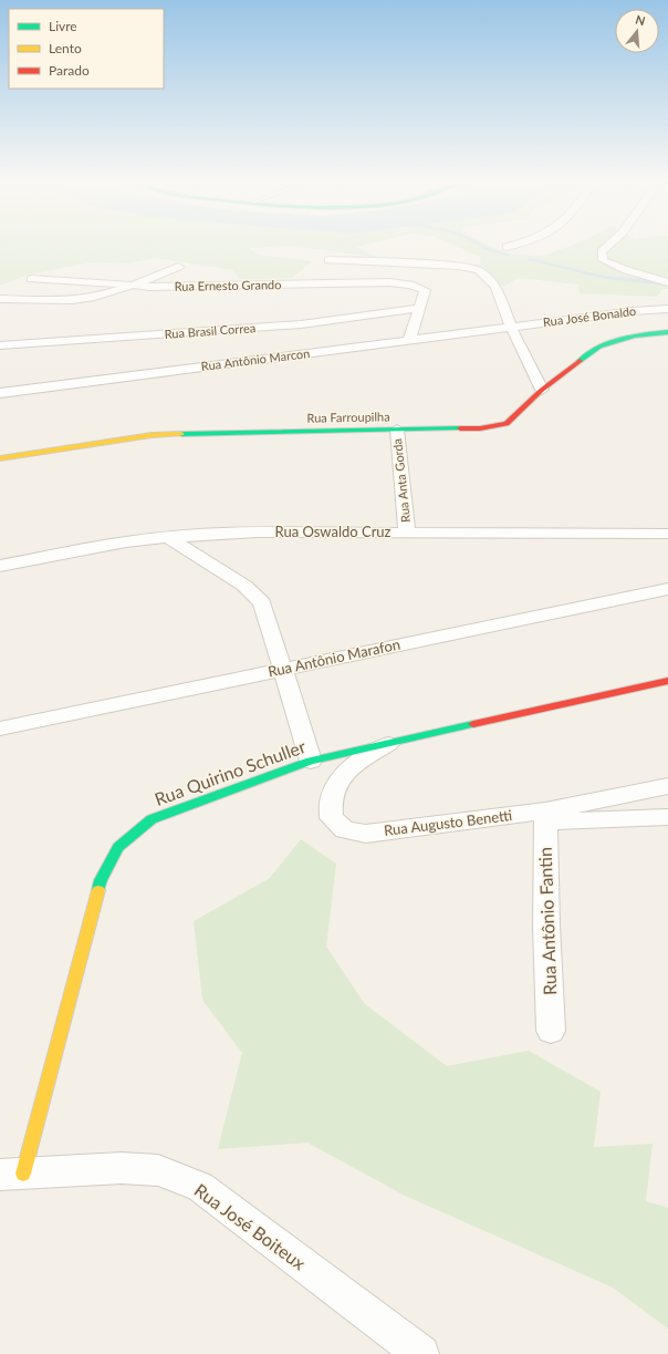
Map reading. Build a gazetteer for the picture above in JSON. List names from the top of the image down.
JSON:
{
  "streets": {
    "street": [
      "Rua Ernesto Grando",
      "Rua José Bonaldo",
      "Rua Brasil Correa",
      "Rua Antônio Marcon",
      "Rua Farroupilha",
      "Rua Anta Gorda",
      "Rua Oswaldo Cruz",
      "Rua Antônio Marafon",
      "Rua Quirino Schuller",
      "Rua Augusto Benetti",
      "Rua Antônio Fantin",
      "Rua José Boiteux"
    ]
  },
  "crossings": [
    ["Rua Ernesto Grando", "Rua Brasil Correa"],
    ["Rua Ernesto Grando", "Rua Antônio Marcon"],
    ["Rua José Bonaldo", "Rua Antônio Marcon"],
    ["Rua Farroupilha", "Rua Anta Gorda"],
    ["Rua Anta Gorda", "Rua Oswaldo Cruz"],
    ["Rua Quirino Schuller", "Rua Augusto Benetti"],
    ["Rua Quirino Schuller", "Rua José Boiteux"],
    ["Rua Augusto Benetti", "Rua Antônio Fantin"]
  ],
  "legend": ["Livre", "Lento", "Parado"],
  "north": "top"
}
